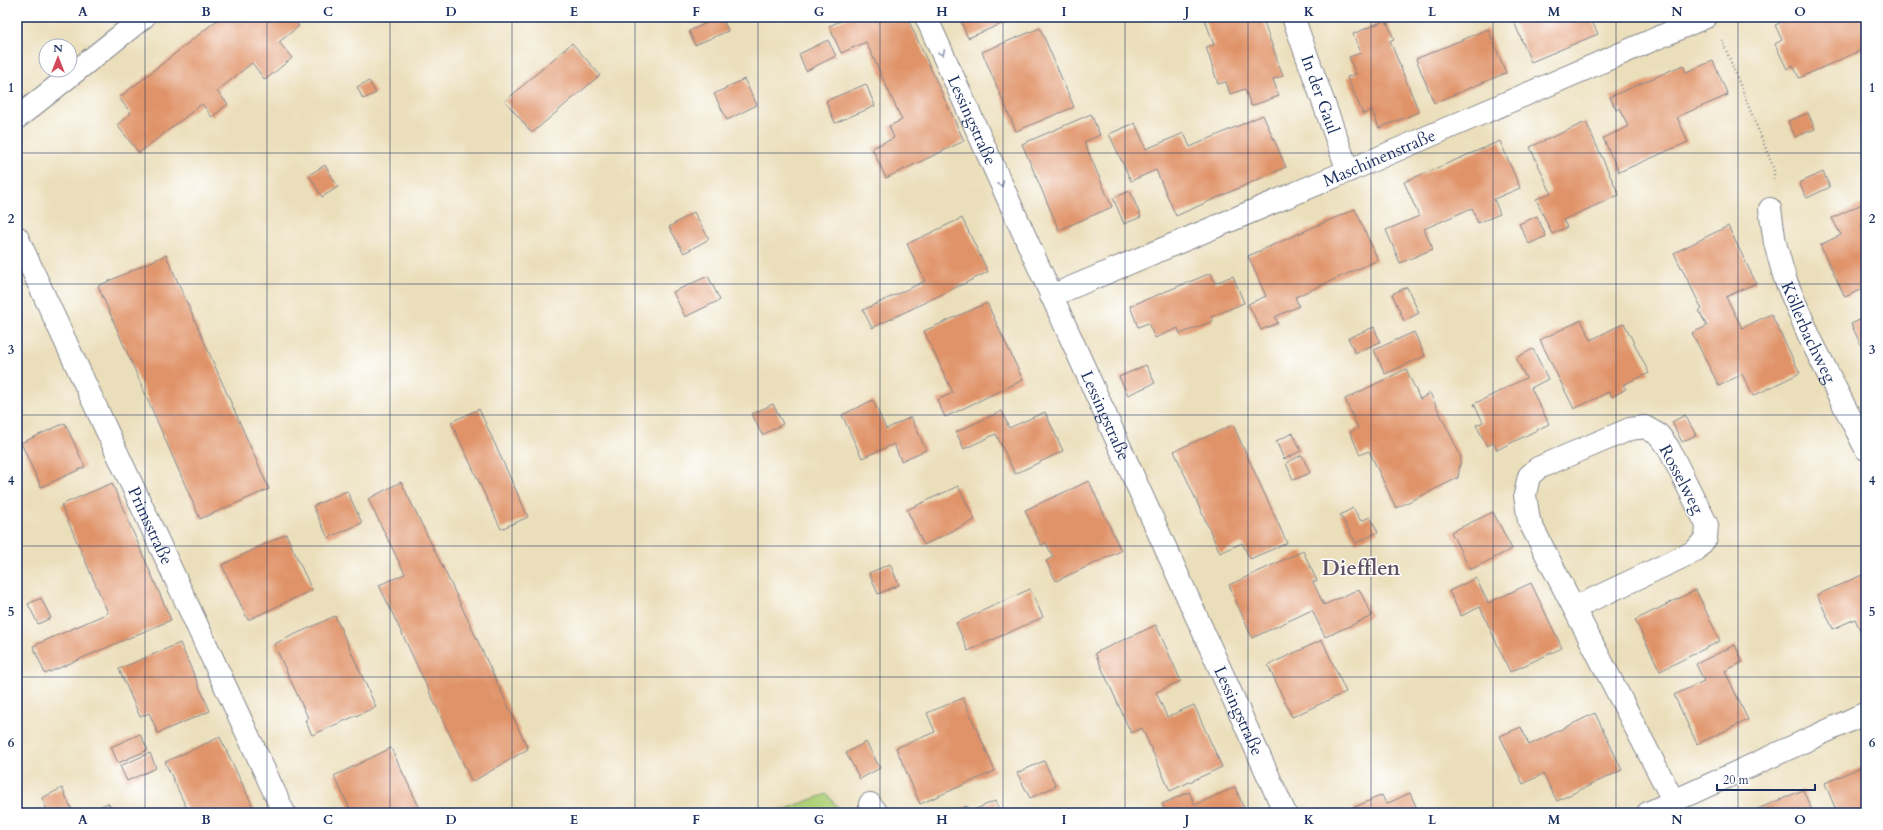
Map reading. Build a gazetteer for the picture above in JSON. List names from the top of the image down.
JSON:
{
  "streets": {
    "street": [
      "In der Gaul",
      "Lessingstraße",
      "Maschinenstraße",
      "Köllerbachweg",
      "Rosselweg",
      "Primsstraße"
    ]
  },
  "crossings": [
    ["In der Gaul", "Maschinenstraße"],
    ["Lessingstraße", "Maschinenstraße"]
  ],
  "one_way": ["Lessingstraße"],
  "districts": ["Diefflen"],
  "scale_bar": "20 m",
  "north": "top",
  "grid": {
    "columns": [
      "A",
      "B",
      "C",
      "D",
      "E",
      "F",
      "G",
      "H",
      "I",
      "J",
      "K",
      "L",
      "M",
      "N",
      "O"
    ],
    "rows": [
      "1",
      "2",
      "3",
      "4",
      "5",
      "6"
    ]
  }
}
